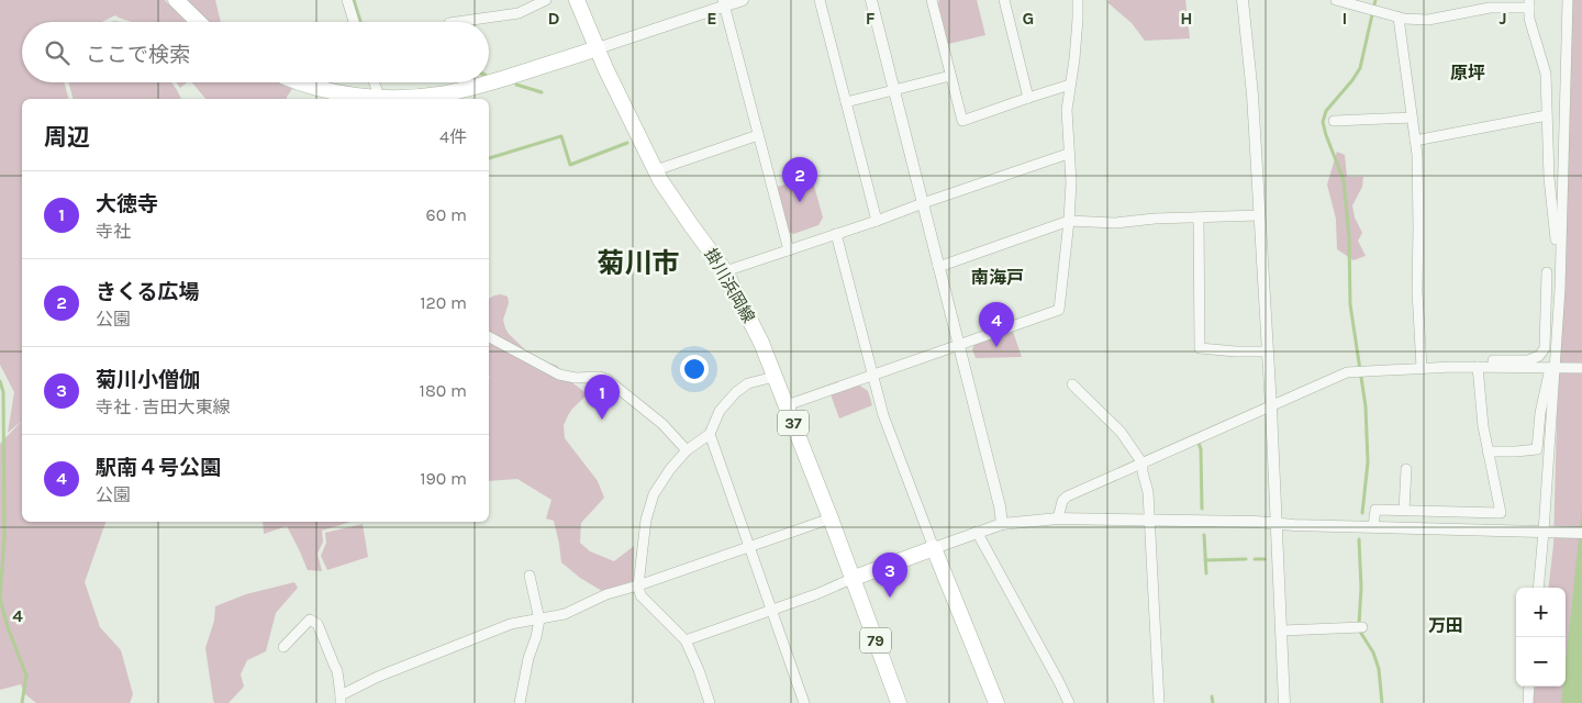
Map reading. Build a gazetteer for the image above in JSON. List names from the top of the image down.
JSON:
{
  "streets": {
    "main road": ["掛川浜岡線", "37", "79"]
  },
  "crossings": [
    ["掛川浜岡線", "79"]
  ],
  "districts": [
    "原坪",
    "菊川市",
    "南海戸",
    "万田"
  ],
  "page": {
    "search": "ここで検索",
    "heading": ["周辺", "4件"],
    "pins": [
      "2",
      "4",
      "1",
      "3"
    ],
    "list": [
      {
        "mark": "1",
        "name": "大徳寺",
        "note": "寺社",
        "value": "60 m"
      },
      {
        "mark": "2",
        "name": "きくる広場",
        "note": "公園",
        "value": "120 m"
      },
      {
        "mark": "3",
        "name": "菊川小僧伽",
        "note": "寺社 · 吉田大東線",
        "value": "180 m"
      },
      {
        "mark": "4",
        "name": "駅南４号公園",
        "note": "公園",
        "value": "190 m"
      }
    ],
    "map_buttons": ["+", "−"]
  },
  "grid": {
    "columns": [
      "D",
      "E",
      "F",
      "G",
      "H",
      "I",
      "J"
    ],
    "rows": ["4"]
  }
}
